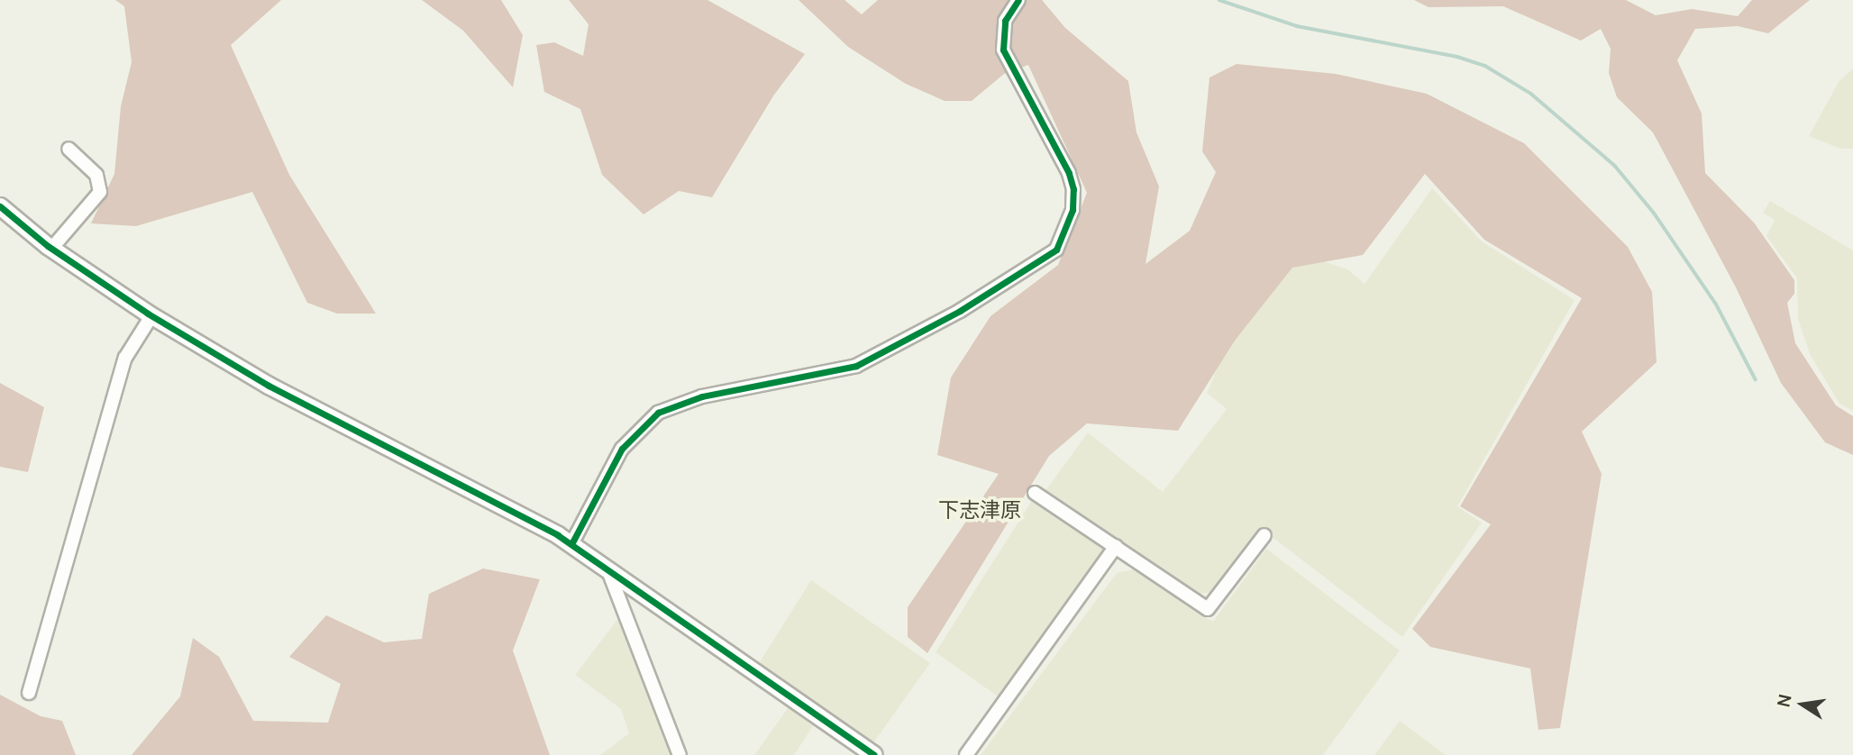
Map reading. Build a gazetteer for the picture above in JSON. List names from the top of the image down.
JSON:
{
  "districts": ["下志津原"],
  "north": "left"
}
